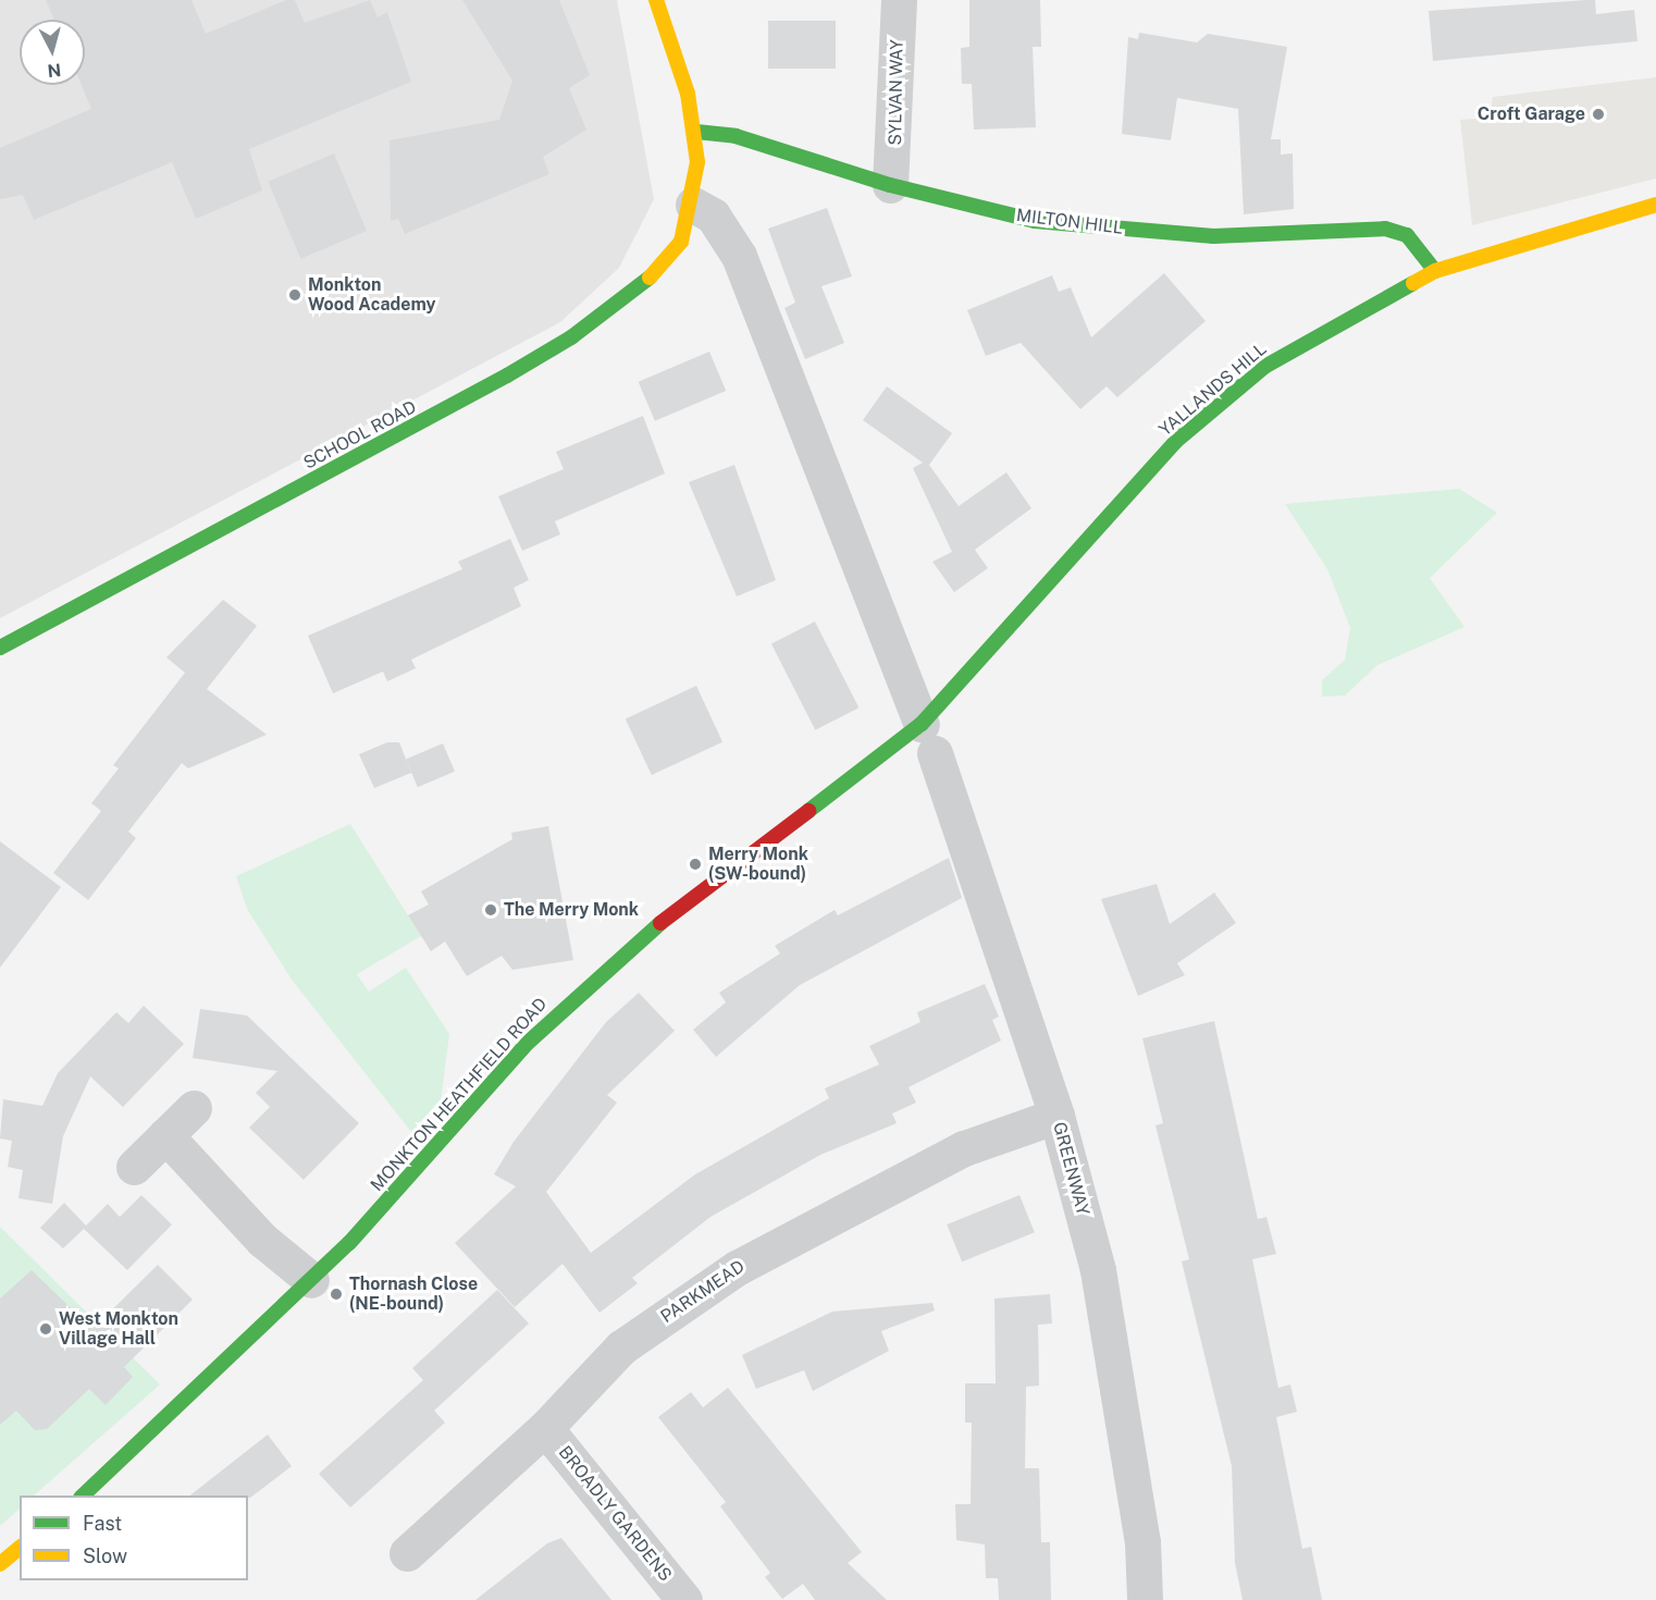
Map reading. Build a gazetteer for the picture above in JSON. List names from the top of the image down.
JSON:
{
  "streets": {
    "street": [
      "SYLVAN WAY",
      "MILTON HILL",
      "YALLANDS HILL",
      "SCHOOL ROAD",
      "MONKTON HEATHFIELD ROAD",
      "GREENWAY",
      "PARKMEAD",
      "BROADLY GARDENS"
    ]
  },
  "crossings": [
    ["SYLVAN WAY", "MILTON HILL"],
    ["MILTON HILL", "YALLANDS HILL"],
    ["YALLANDS HILL", "MONKTON HEATHFIELD ROAD"],
    ["YALLANDS HILL", "GREENWAY"],
    ["MONKTON HEATHFIELD ROAD", "GREENWAY"],
    ["GREENWAY", "PARKMEAD"],
    ["PARKMEAD", "BROADLY GARDENS"]
  ],
  "places": [
    "Croft Garage",
    "Monkton Wood Academy",
    "Merry Monk (SW-bound)",
    "The Merry Monk",
    "Thornash Close (NE-bound)",
    "West Monkton Village Hall"
  ],
  "legend": ["Fast", "Slow"],
  "north": "bottom"
}
